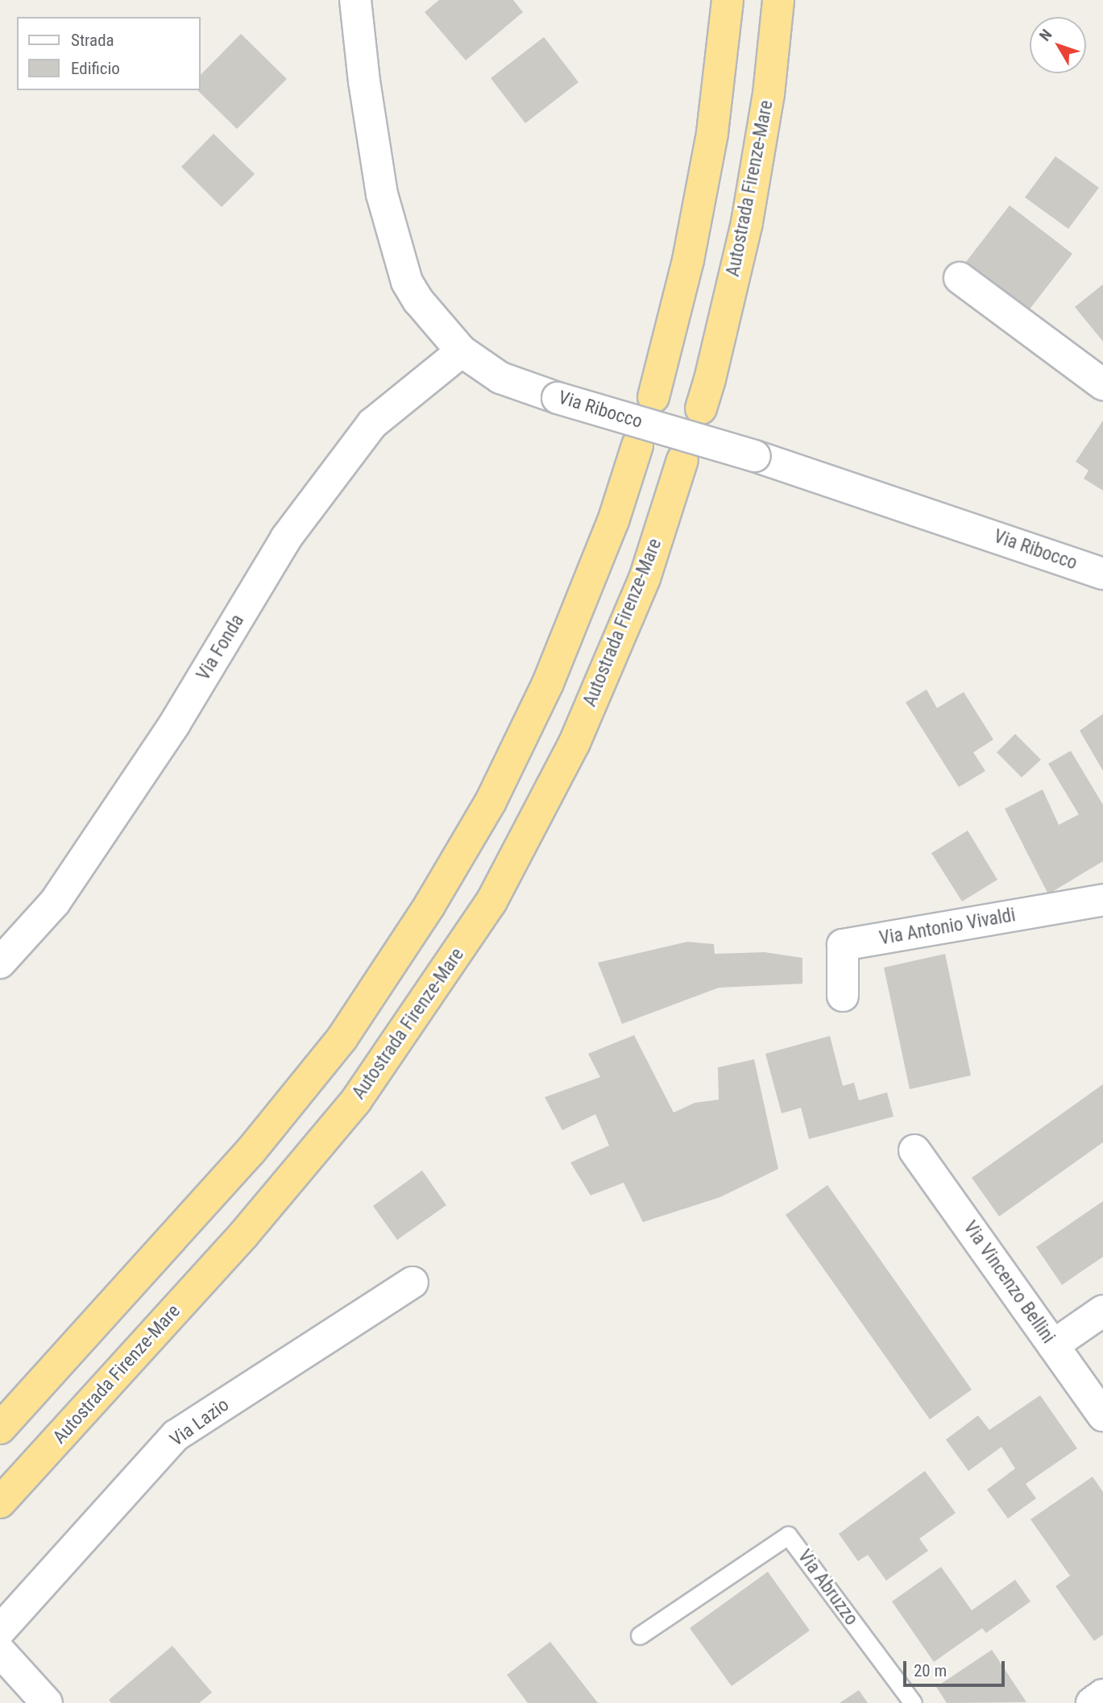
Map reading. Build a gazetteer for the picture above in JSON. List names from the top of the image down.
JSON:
{
  "streets": {
    "highway": ["Autostrada Firenze-Mare"],
    "street": [
      "Via Ribocco",
      "Via Fonda",
      "Via Antonio Vivaldi",
      "Via Vincenzo Bellini",
      "Via Lazio"
    ],
    "lane": ["Via Abruzzo"]
  },
  "crossings": [
    ["Via Ribocco", "Via Fonda"]
  ],
  "legend": ["Strada", "Edificio"],
  "scale_bar": "20 m",
  "north": "top left"
}
